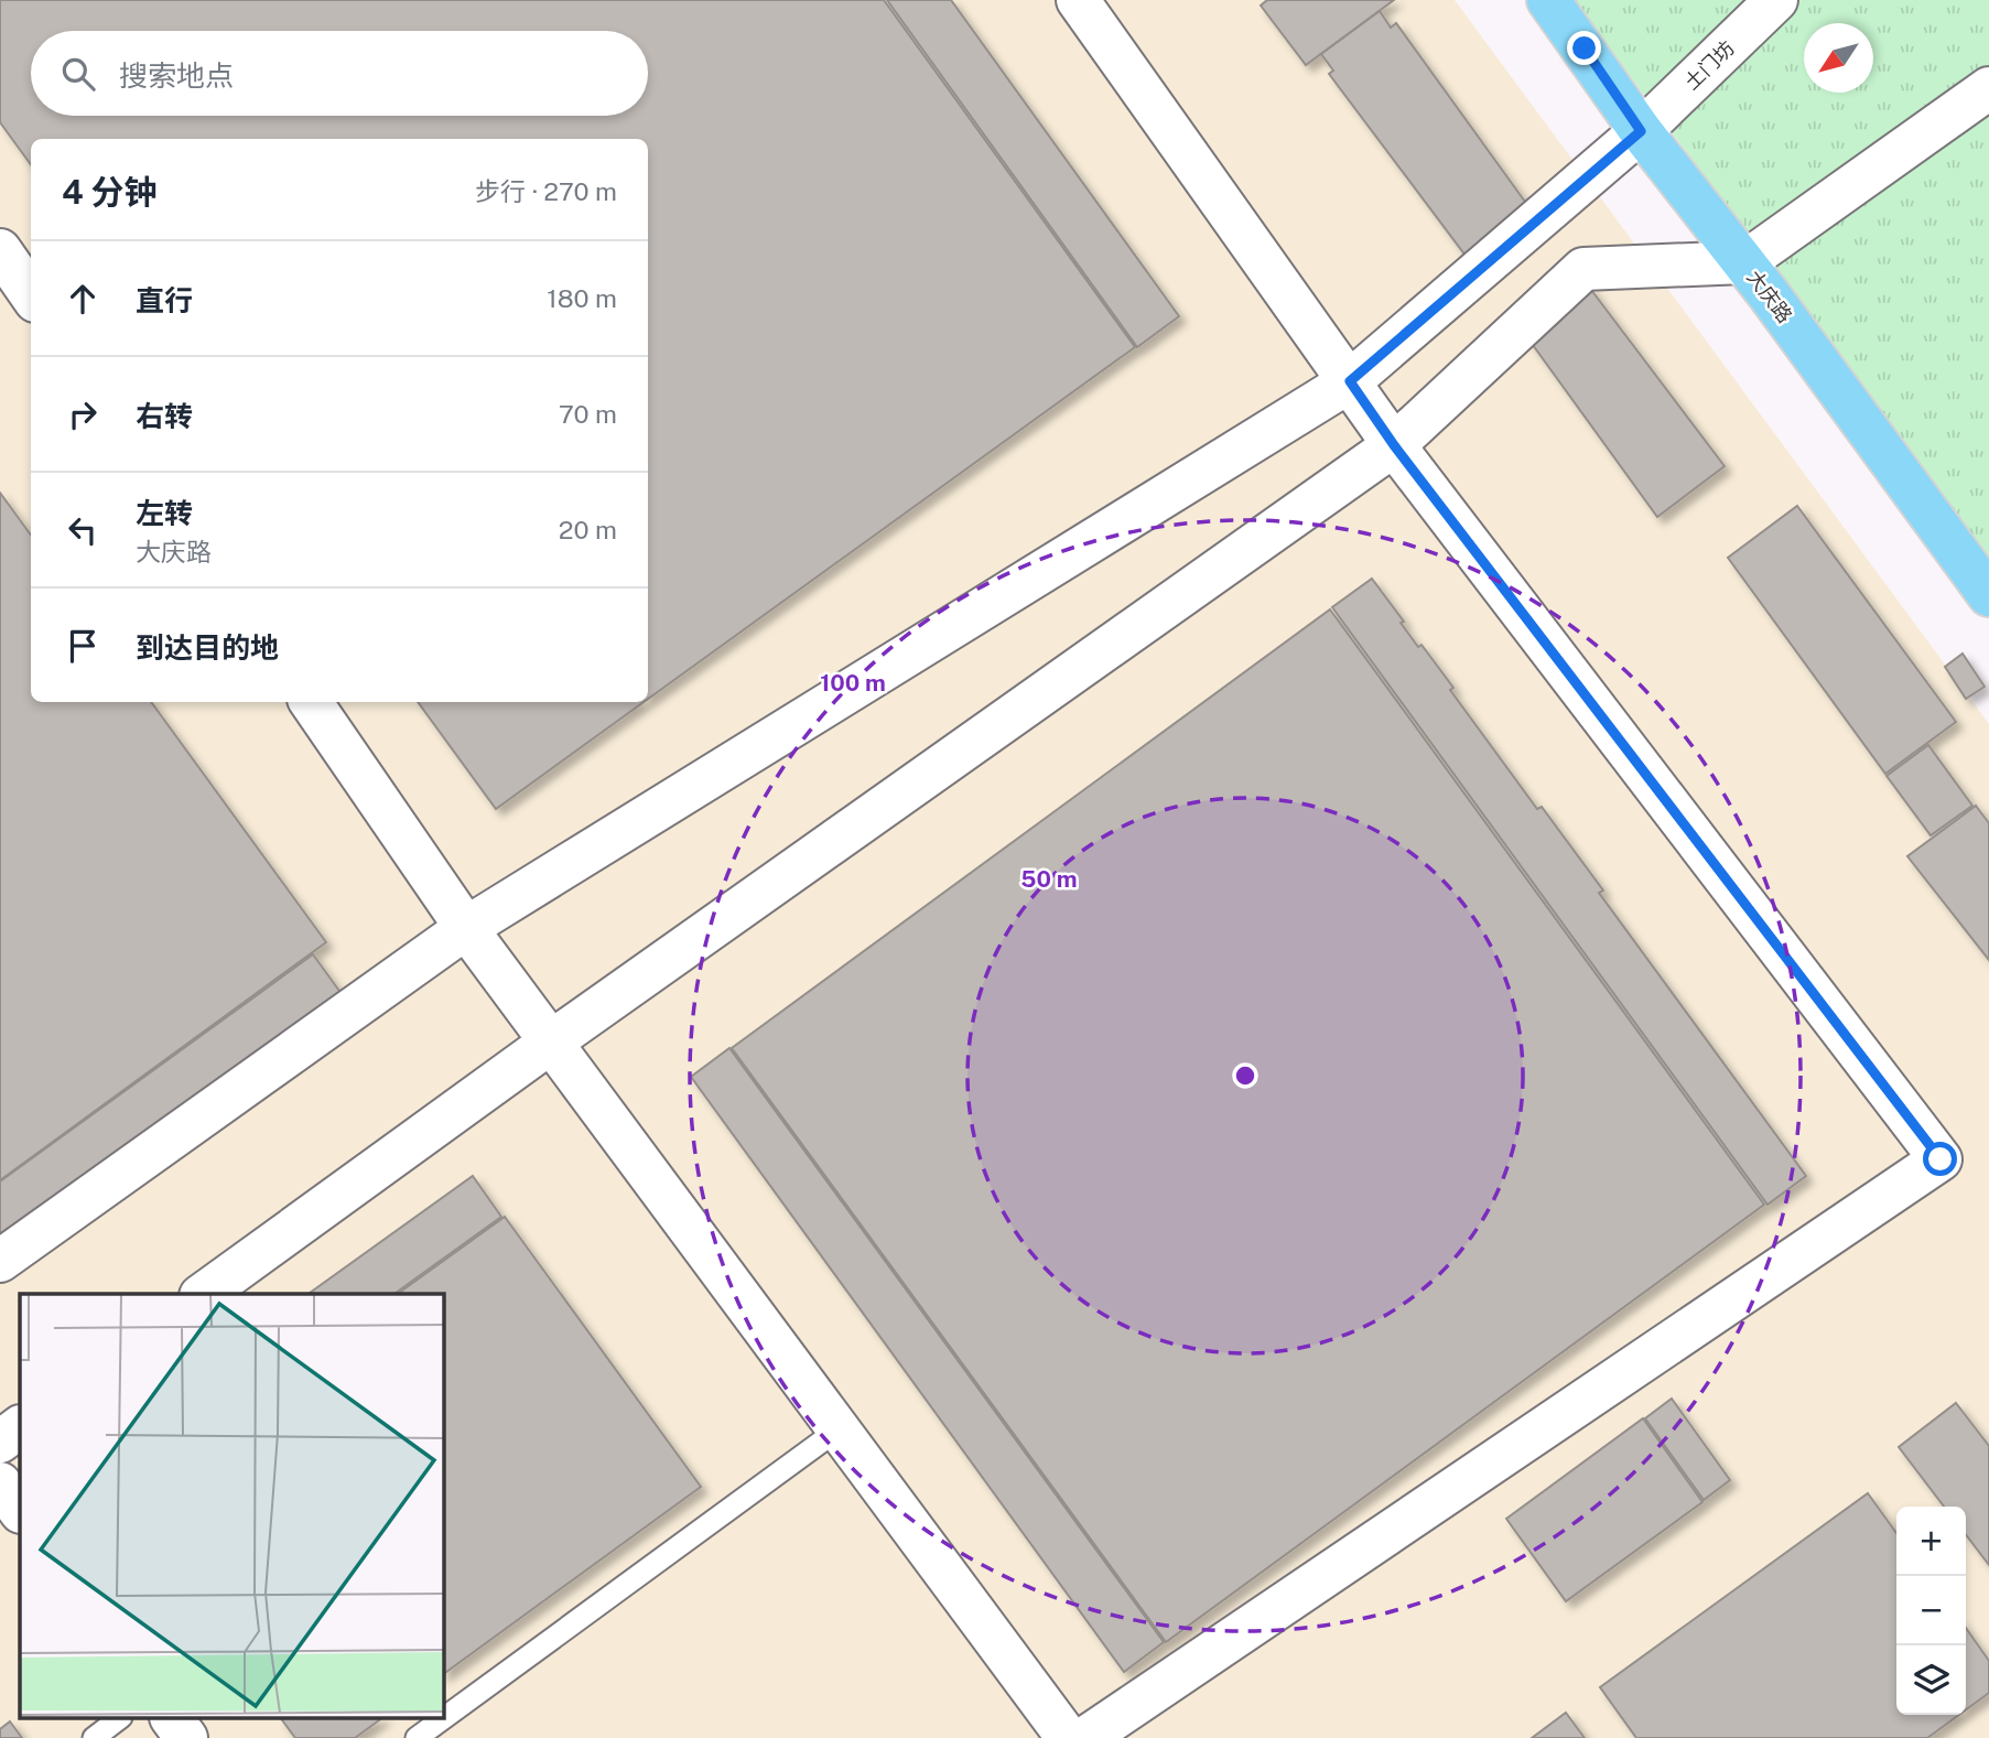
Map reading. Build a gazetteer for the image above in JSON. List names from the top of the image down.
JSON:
{
  "streets": {
    "main road": ["大庆路"],
    "street": ["土门坊"]
  },
  "crossings": [
    ["土门坊", "大庆路"]
  ],
  "north": "bottom left",
  "page": {
    "search": "搜索地点",
    "heading": ["4 分钟", "步行 · 270 m"],
    "list": [
      ["直行", "180 m"],
      ["右转", "70 m"],
      ["左转", "大庆路", "20 m"],
      "到达目的地"
    ],
    "map_buttons": ["+", "−"]
  },
  "rings": ["100 m", "50 m"]
}
